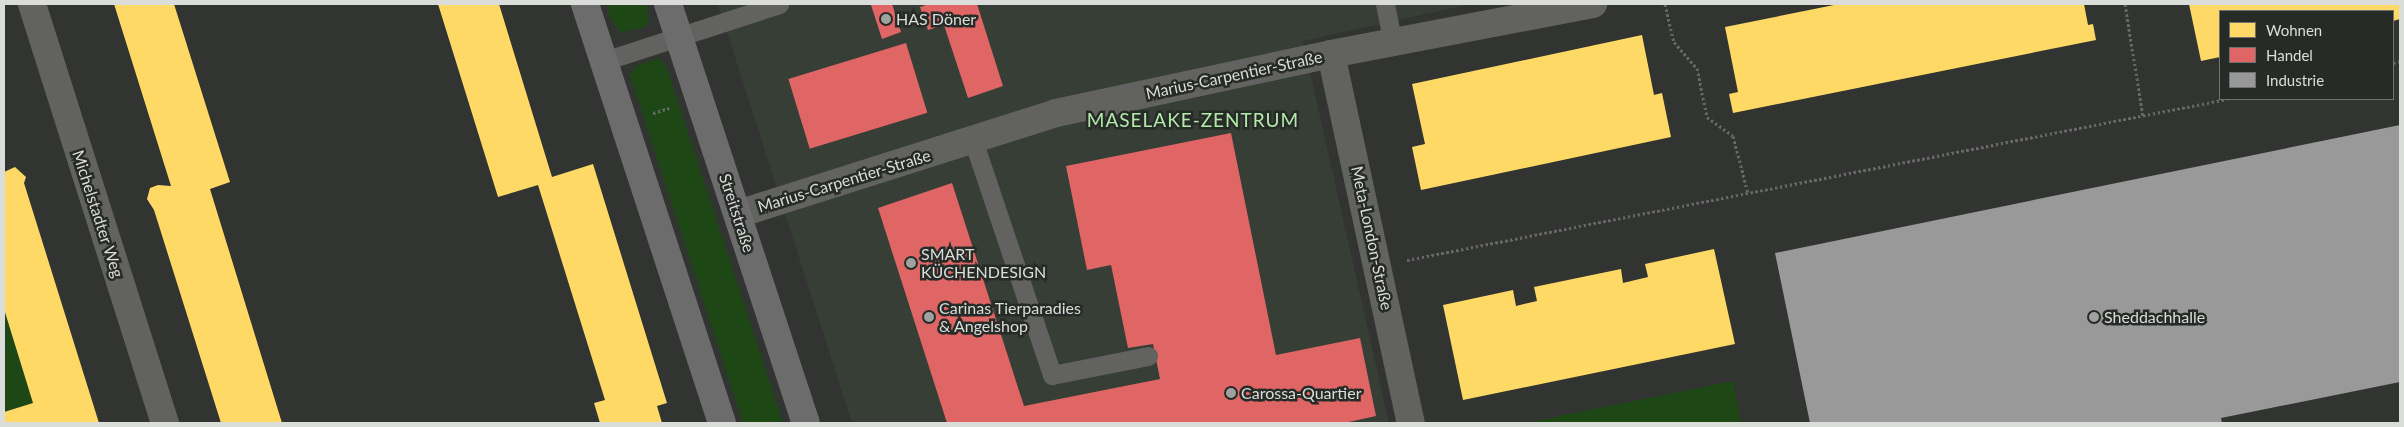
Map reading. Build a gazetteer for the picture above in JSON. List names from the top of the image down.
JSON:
{
  "streets": {
    "main road": ["Streitstraße"],
    "street": ["Marius-Carpentier-Straße", "Michelstadter Weg", "Meta-London-Straße"]
  },
  "crossings": [
    ["Marius-Carpentier-Straße", "Streitstraße"],
    ["Marius-Carpentier-Straße", "Meta-London-Straße"]
  ],
  "districts": ["MASELAKE-ZENTRUM"],
  "places": [
    "HAS Döner",
    "SMART KÜCHENDESIGN",
    "Carinas Tierparadies & Angelshop",
    "Sheddachhalle",
    "Carossa-Quartier"
  ],
  "legend": ["Wohnen", "Handel", "Industrie"]
}
